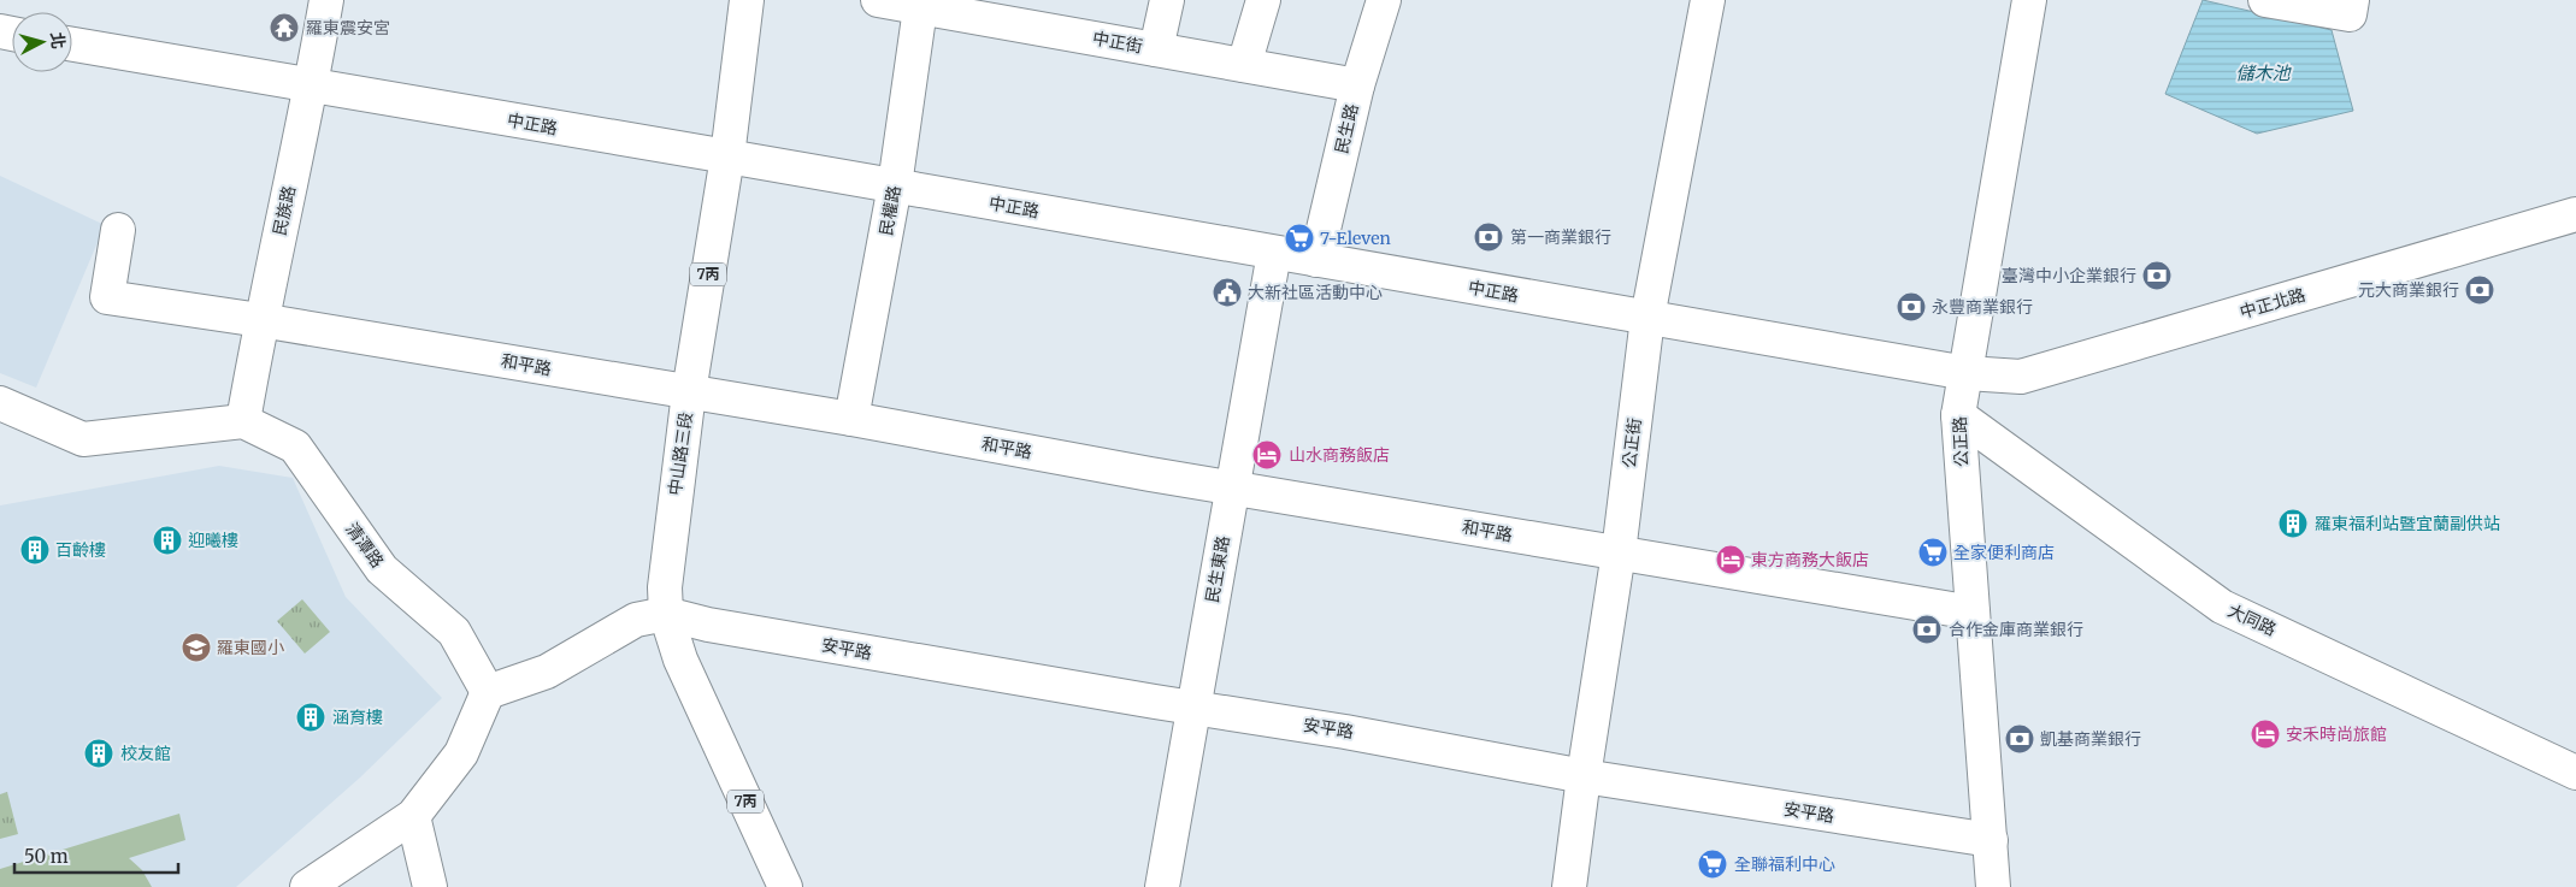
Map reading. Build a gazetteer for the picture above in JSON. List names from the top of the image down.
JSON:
{
  "streets": {
    "street": [
      "中正街",
      "中正路",
      "民生路",
      "民族路",
      "民權路",
      "7丙",
      "中正北路",
      "和平路",
      "公正路",
      "公正街",
      "中山路三段",
      "清潭路",
      "民生東路",
      "大同路",
      "安平路"
    ]
  },
  "crossings": [
    ["中正街", "民生路"],
    ["中正街", "民權路"],
    ["中正路", "民生路"],
    ["中正路", "民族路"],
    ["中正路", "民權路"],
    ["中正路", "中正北路"],
    ["中正路", "公正路"],
    ["中正路", "公正街"],
    ["中正路", "中山路三段"],
    ["中正路", "民生東路"],
    ["民族路", "和平路"],
    ["民族路", "清潭路"],
    ["民權路", "和平路"],
    ["中正北路", "公正路"],
    ["和平路", "公正路"],
    ["和平路", "公正街"],
    ["和平路", "中山路三段"],
    ["和平路", "民生東路"],
    ["公正路", "大同路"],
    ["公正路", "安平路"],
    ["公正街", "安平路"],
    ["中山路三段", "安平路"],
    ["民生東路", "安平路"]
  ],
  "water": ["儲木池"],
  "places": {
    "temple": ["羅東震安宮"],
    "bank": [
      "第一商業銀行",
      "臺灣中小企業銀行",
      "元大商業銀行",
      "永豐商業銀行",
      "合作金庫商業銀行",
      "凱基商業銀行"
    ],
    "supermarket": ["7-Eleven", "全家便利商店", "全聯福利中心"],
    "public building": ["大新社區活動中心"],
    "hotel": ["山水商務飯店", "東方商務大飯店", "安禾時尚旅館"],
    "building": [
      "羅東福利站暨宜蘭副供站",
      "迎曦樓",
      "百齡樓",
      "涵育樓",
      "校友館"
    ],
    "school or university": ["羅東國小"]
  },
  "scale_bar": "50 m",
  "north": "right"
}
